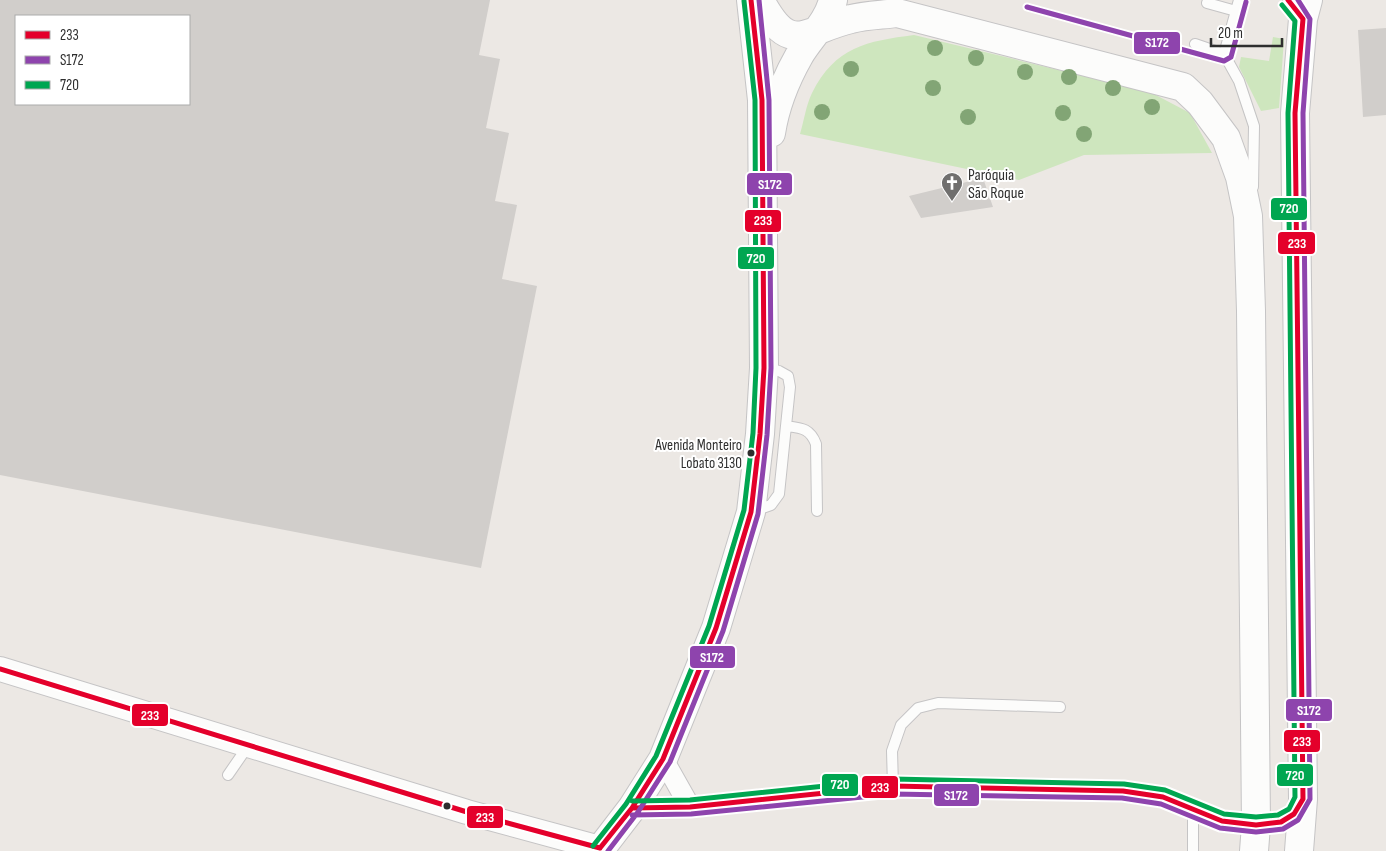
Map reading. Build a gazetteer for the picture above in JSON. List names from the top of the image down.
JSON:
{
  "places": {
    "church": ["Paróquia São Roque"],
    "other": ["Avenida Monteiro Lobato 3130"]
  },
  "lines": ["transit line 233", "transit line S172", "transit line 720"],
  "legend": ["233", "S172", "720"],
  "scale_bar": "20 m"
}
